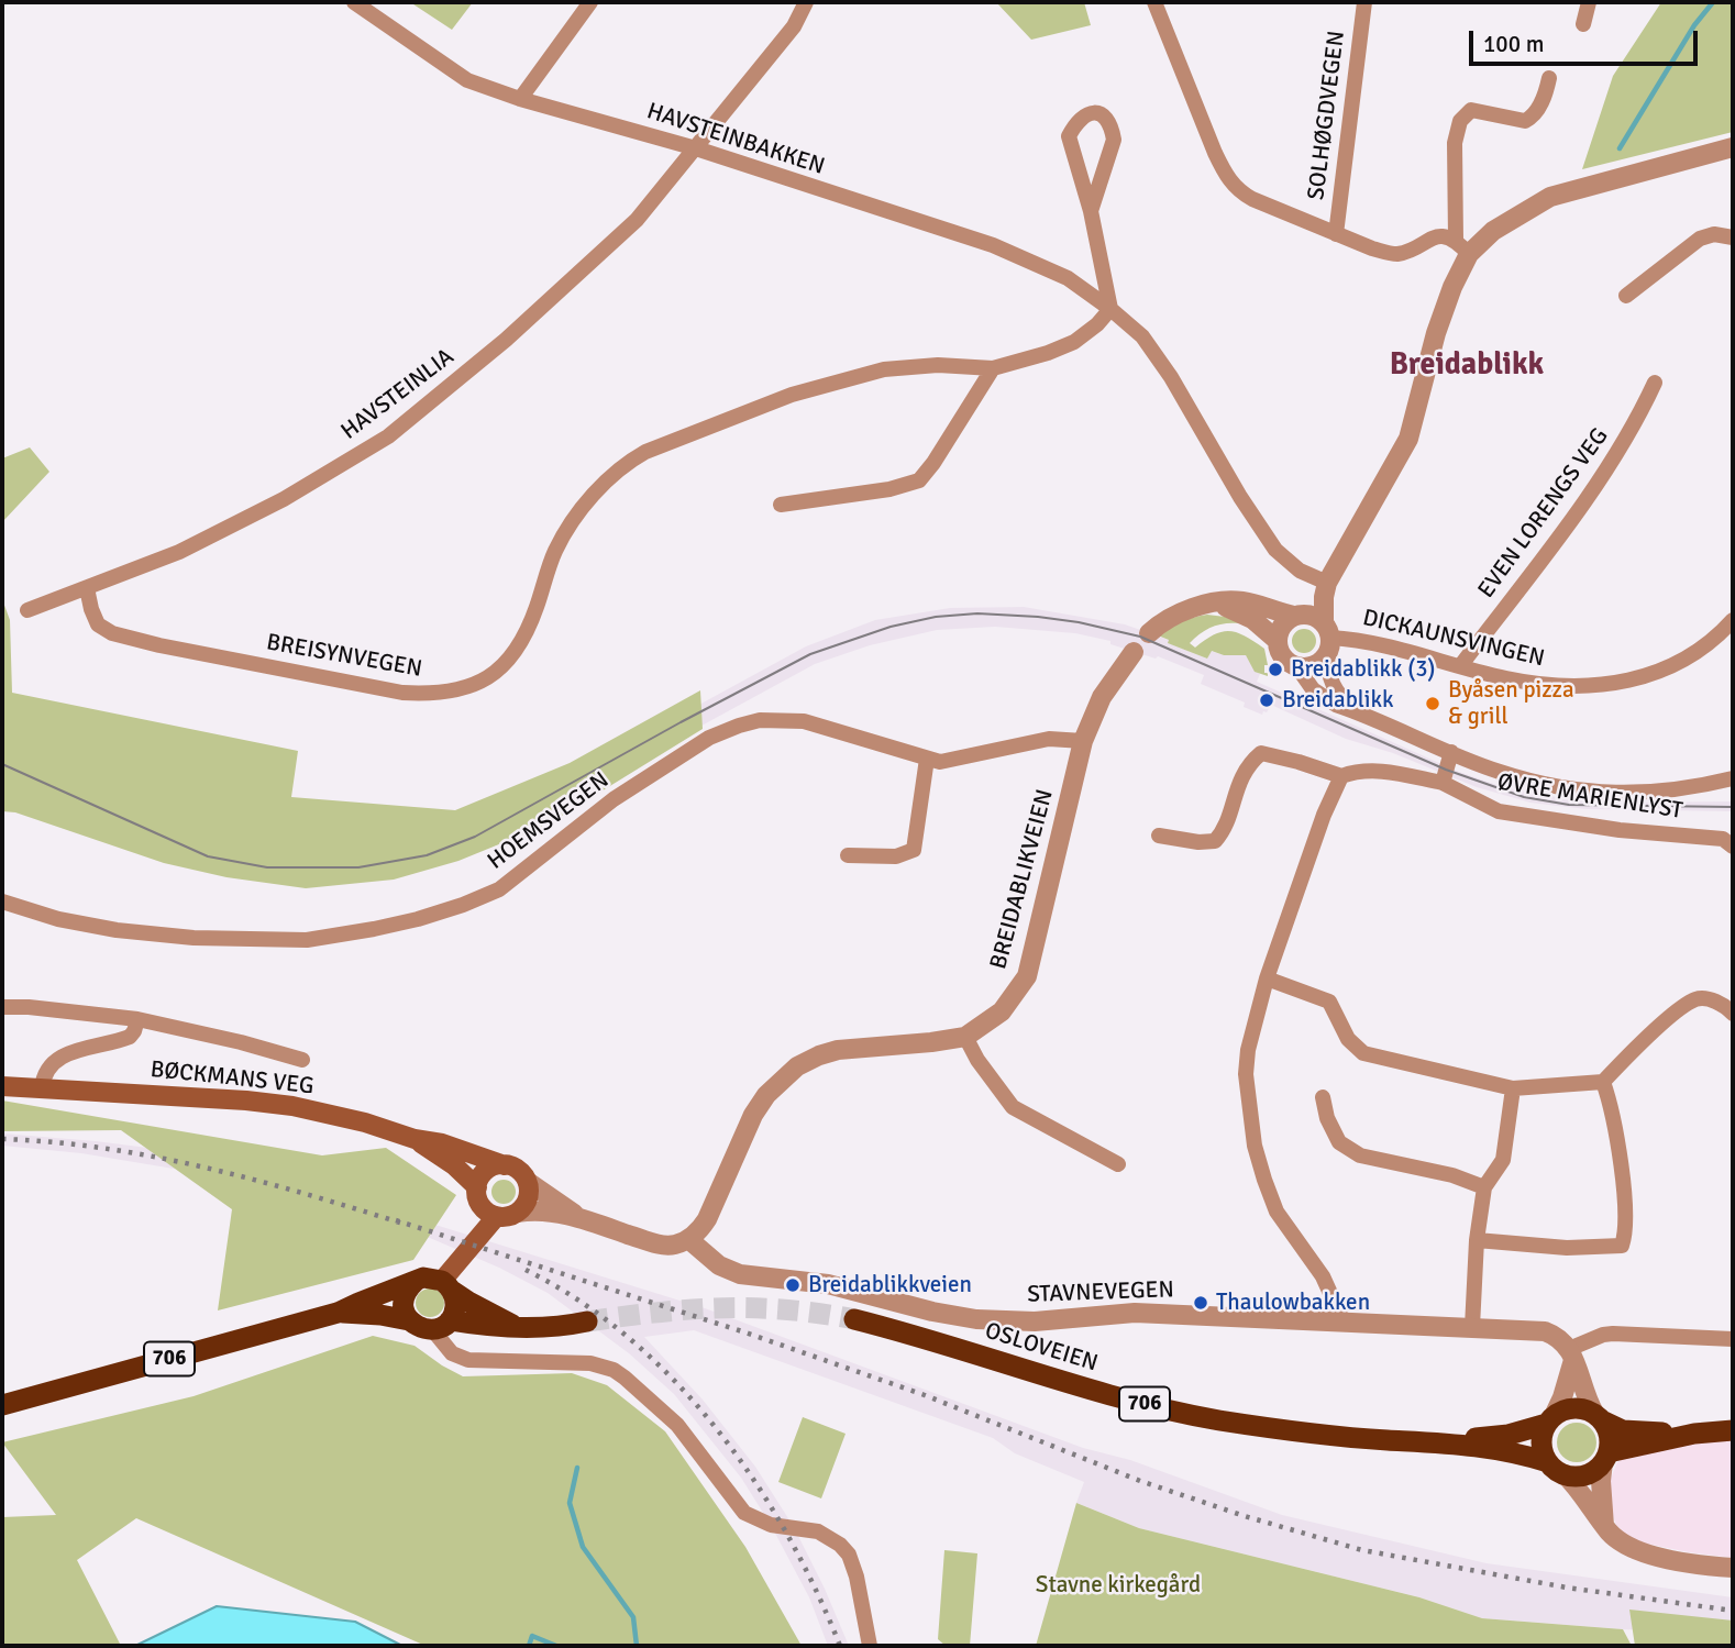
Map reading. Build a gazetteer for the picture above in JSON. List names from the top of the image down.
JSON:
{
  "streets": {
    "highway": ["OSLOVEIEN", "706"],
    "main road": ["BØCKMANS VEG"],
    "street": [
      "SOLHØGDVEGEN",
      "HAVSTEINBAKKEN",
      "HAVSTEINLIA",
      "EVEN LORENGS VEG",
      "DICKAUNSVINGEN",
      "BREISYNVEGEN",
      "ØVRE MARIENLYST",
      "HOEMSVEGEN",
      "BREIDABLIKVEIEN",
      "STAVNEVEGEN"
    ]
  },
  "crossings": [
    ["HAVSTEINBAKKEN", "HAVSTEINLIA"],
    ["HAVSTEINBAKKEN", "BREISYNVEGEN"],
    ["HAVSTEINLIA", "BREISYNVEGEN"],
    ["EVEN LORENGS VEG", "DICKAUNSVINGEN"],
    ["HOEMSVEGEN", "BREIDABLIKVEIEN"],
    ["BREIDABLIKVEIEN", "STAVNEVEGEN"],
    ["OSLOVEIEN", "706"]
  ],
  "districts": ["Breidablikk"],
  "parks": ["Stavne kirkegård"],
  "places": [
    "Breidablikk (3)",
    "Breidablikk",
    "Byåsen pizza & grill",
    "Breidablikkveien",
    "Thaulowbakken"
  ],
  "scale_bar": "100 m"
}
